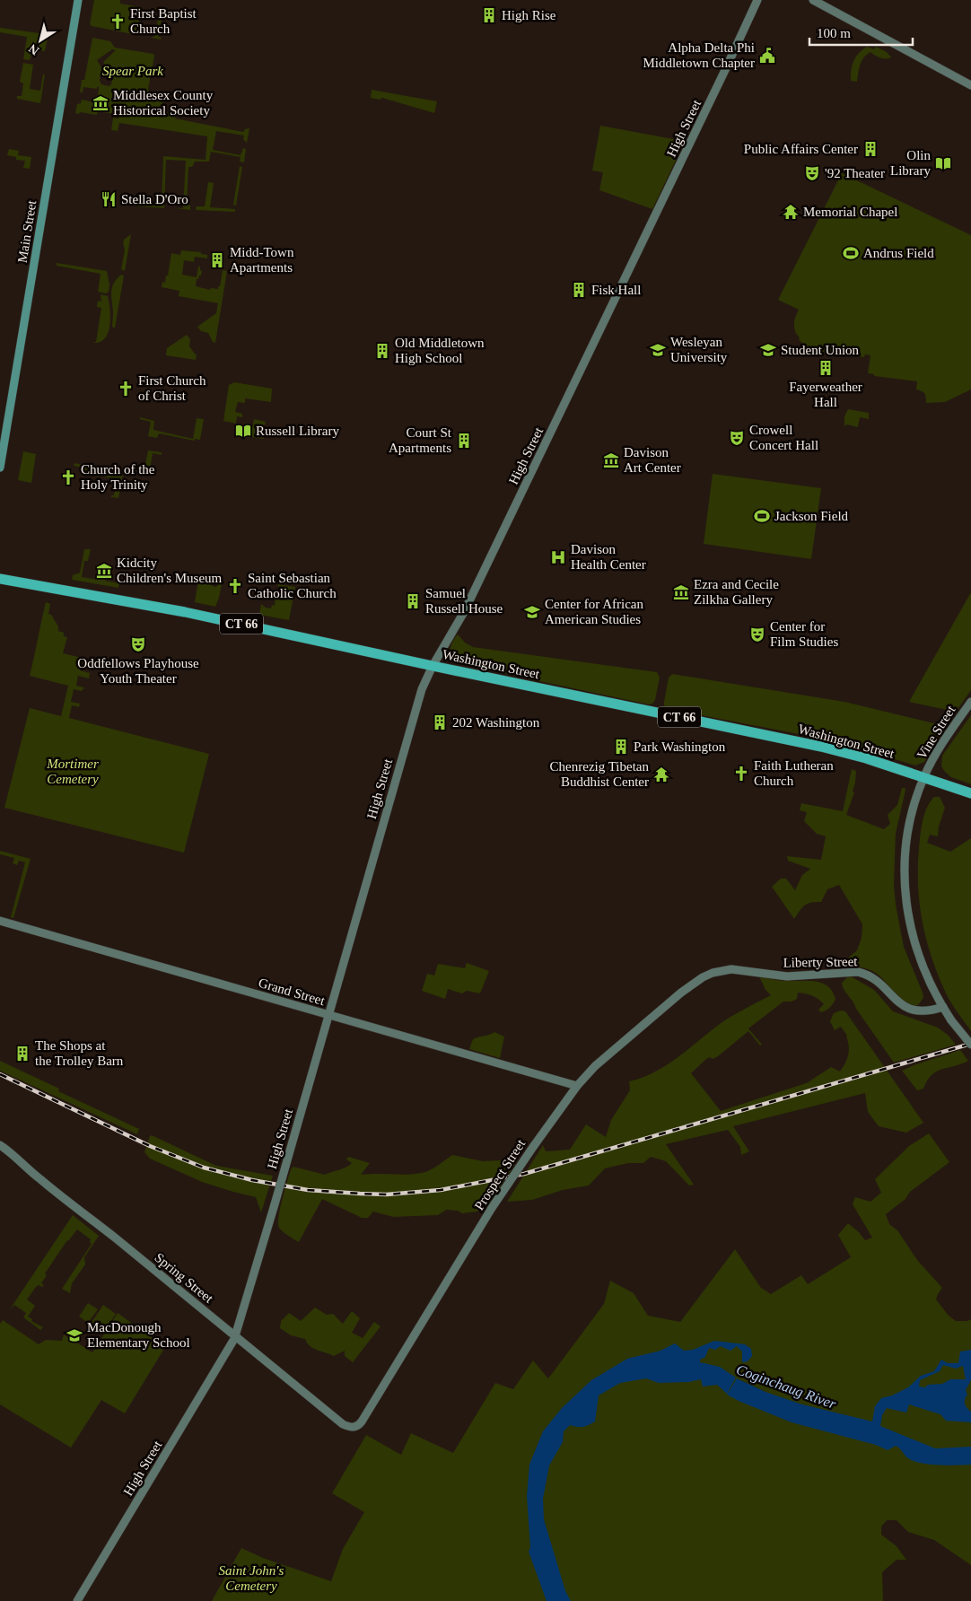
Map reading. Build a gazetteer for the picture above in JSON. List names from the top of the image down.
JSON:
{
  "streets": {
    "highway": ["CT 66", "Washington Street"],
    "main road": ["Main Street"],
    "street": [
      "High Street",
      "Vine Street",
      "Liberty Street",
      "Grand Street",
      "Prospect Street",
      "Spring Street"
    ]
  },
  "crossings": [
    ["High Street", "Washington Street"],
    ["High Street", "Grand Street"],
    ["High Street", "Spring Street"],
    ["Washington Street", "Vine Street"],
    ["Vine Street", "Liberty Street"],
    ["Liberty Street", "Prospect Street"],
    ["Grand Street", "Prospect Street"],
    ["Prospect Street", "Spring Street"]
  ],
  "water": ["Coginchaug River"],
  "parks": ["Spear Park", "Mortimer Cemetery", "Saint John's Cemetery"],
  "places": {
    "building": [
      "High Rise",
      "Public Affairs Center",
      "Midd-Town Apartments",
      "Fisk Hall",
      "Old Middletown High School",
      "Fayerweather Hall",
      "Court St Apartments",
      "Samuel Russell House",
      "202 Washington",
      "Park Washington",
      "The Shops at the Trolley Barn"
    ],
    "church": [
      "First Baptist Church",
      "First Church of Christ",
      "Church of the Holy Trinity",
      "Saint Sebastian Catholic Church",
      "Faith Lutheran Church"
    ],
    "public building": ["Alpha Delta Phi Middletown Chapter"],
    "museum": [
      "Middlesex County Historical Society",
      "Davison Art Center",
      "Kidcity Children's Museum",
      "Ezra and Cecile Zilkha Gallery"
    ],
    "library": ["Olin Library", "Russell Library"],
    "theatre": [
      "'92 Theater",
      "Crowell Concert Hall",
      "Center for Film Studies",
      "Oddfellows Playhouse Youth Theater"
    ],
    "restaurant": ["Stella D'Oro"],
    "temple": ["Memorial Chapel", "Chenrezig Tibetan Buddhist Center"],
    "sports": ["Andrus Field", "Jackson Field"],
    "school or university": [
      "Wesleyan University",
      "Student Union",
      "Center for African American Studies",
      "MacDonough Elementary School"
    ],
    "hospital": ["Davison Health Center"]
  },
  "scale_bar": "100 m",
  "north": "bottom left"
}
